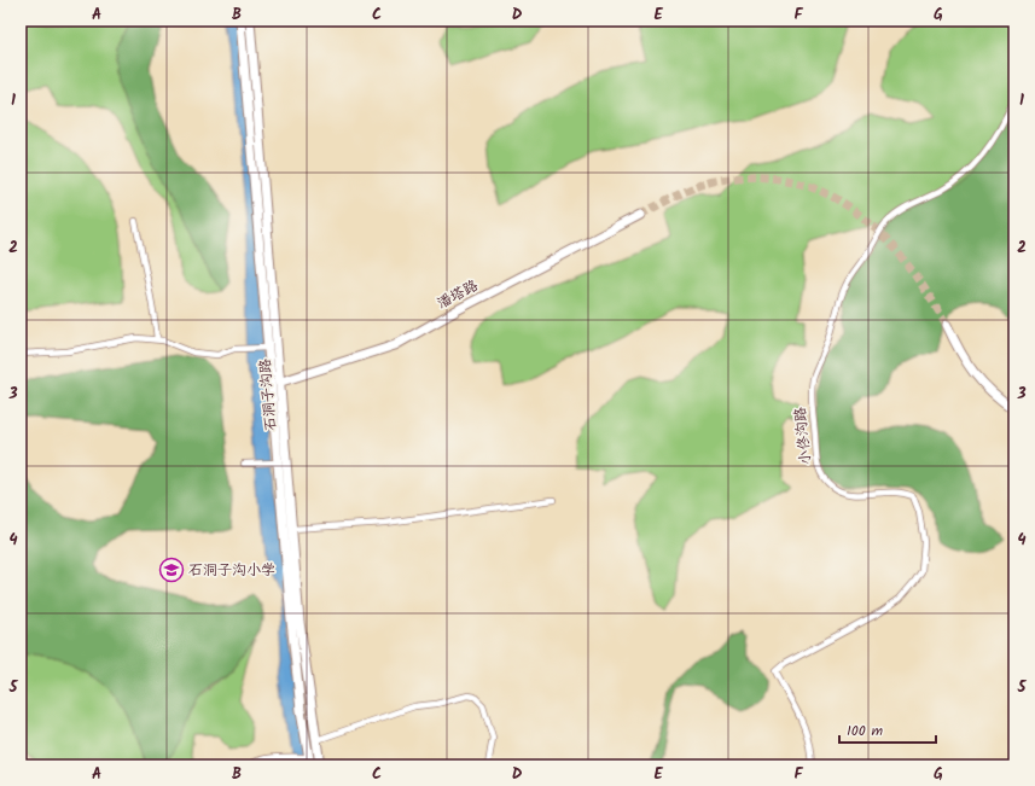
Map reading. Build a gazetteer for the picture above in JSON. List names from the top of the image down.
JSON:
{
  "streets": {
    "main road": ["潘塔路", "石洞子沟路"],
    "street": ["小佟沟路"]
  },
  "crossings": [
    ["潘塔路", "石洞子沟路"]
  ],
  "places": {
    "school or university": ["石洞子沟小学"]
  },
  "scale_bar": "100 m",
  "grid": {
    "columns": [
      "A",
      "B",
      "C",
      "D",
      "E",
      "F",
      "G"
    ],
    "rows": [
      "1",
      "2",
      "3",
      "4",
      "5"
    ]
  }
}
